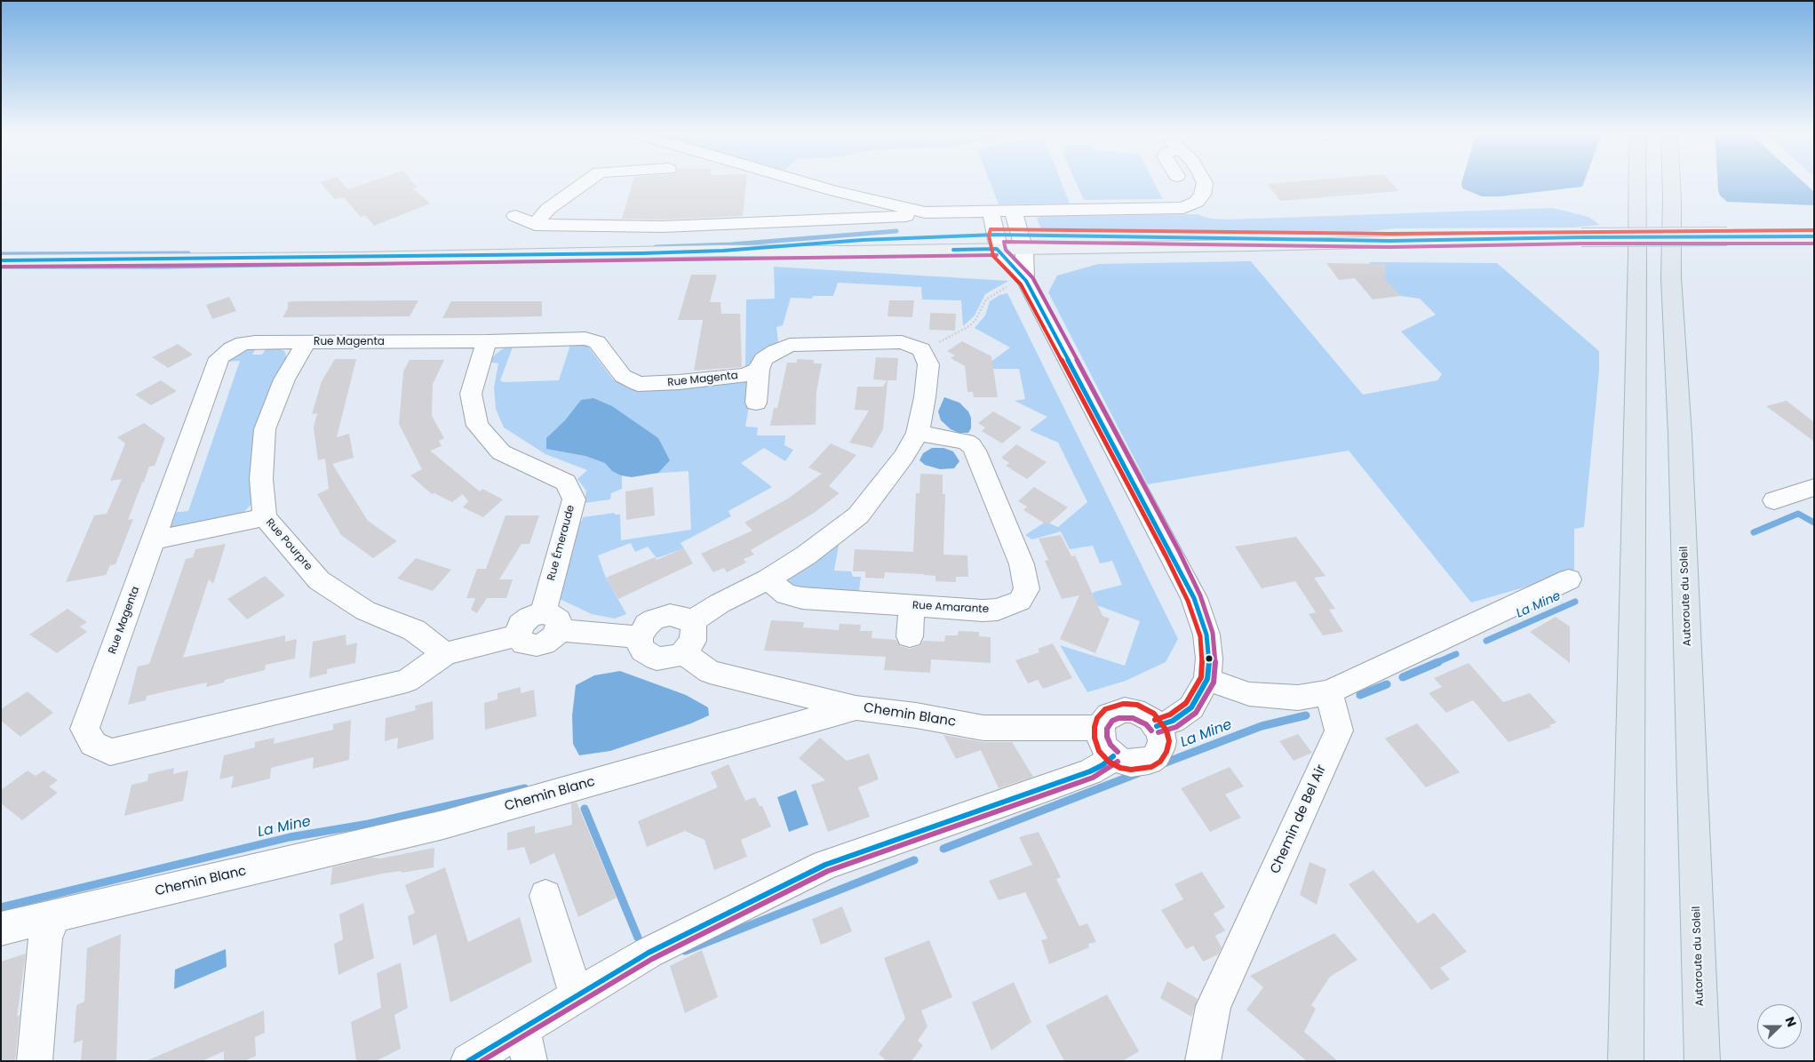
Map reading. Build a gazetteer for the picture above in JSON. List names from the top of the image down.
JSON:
{
  "streets": {
    "highway": ["Autoroute du Soleil"],
    "street": [
      "Rue Magenta",
      "Rue Émeraude",
      "Rue Pourpre",
      "Rue Amarante",
      "Chemin Blanc",
      "Chemin de Bel Air"
    ]
  },
  "crossings": [
    ["Rue Magenta", "Rue Émeraude"],
    ["Rue Magenta", "Rue Pourpre"]
  ],
  "water": ["La Mine"],
  "north": "right"
}
